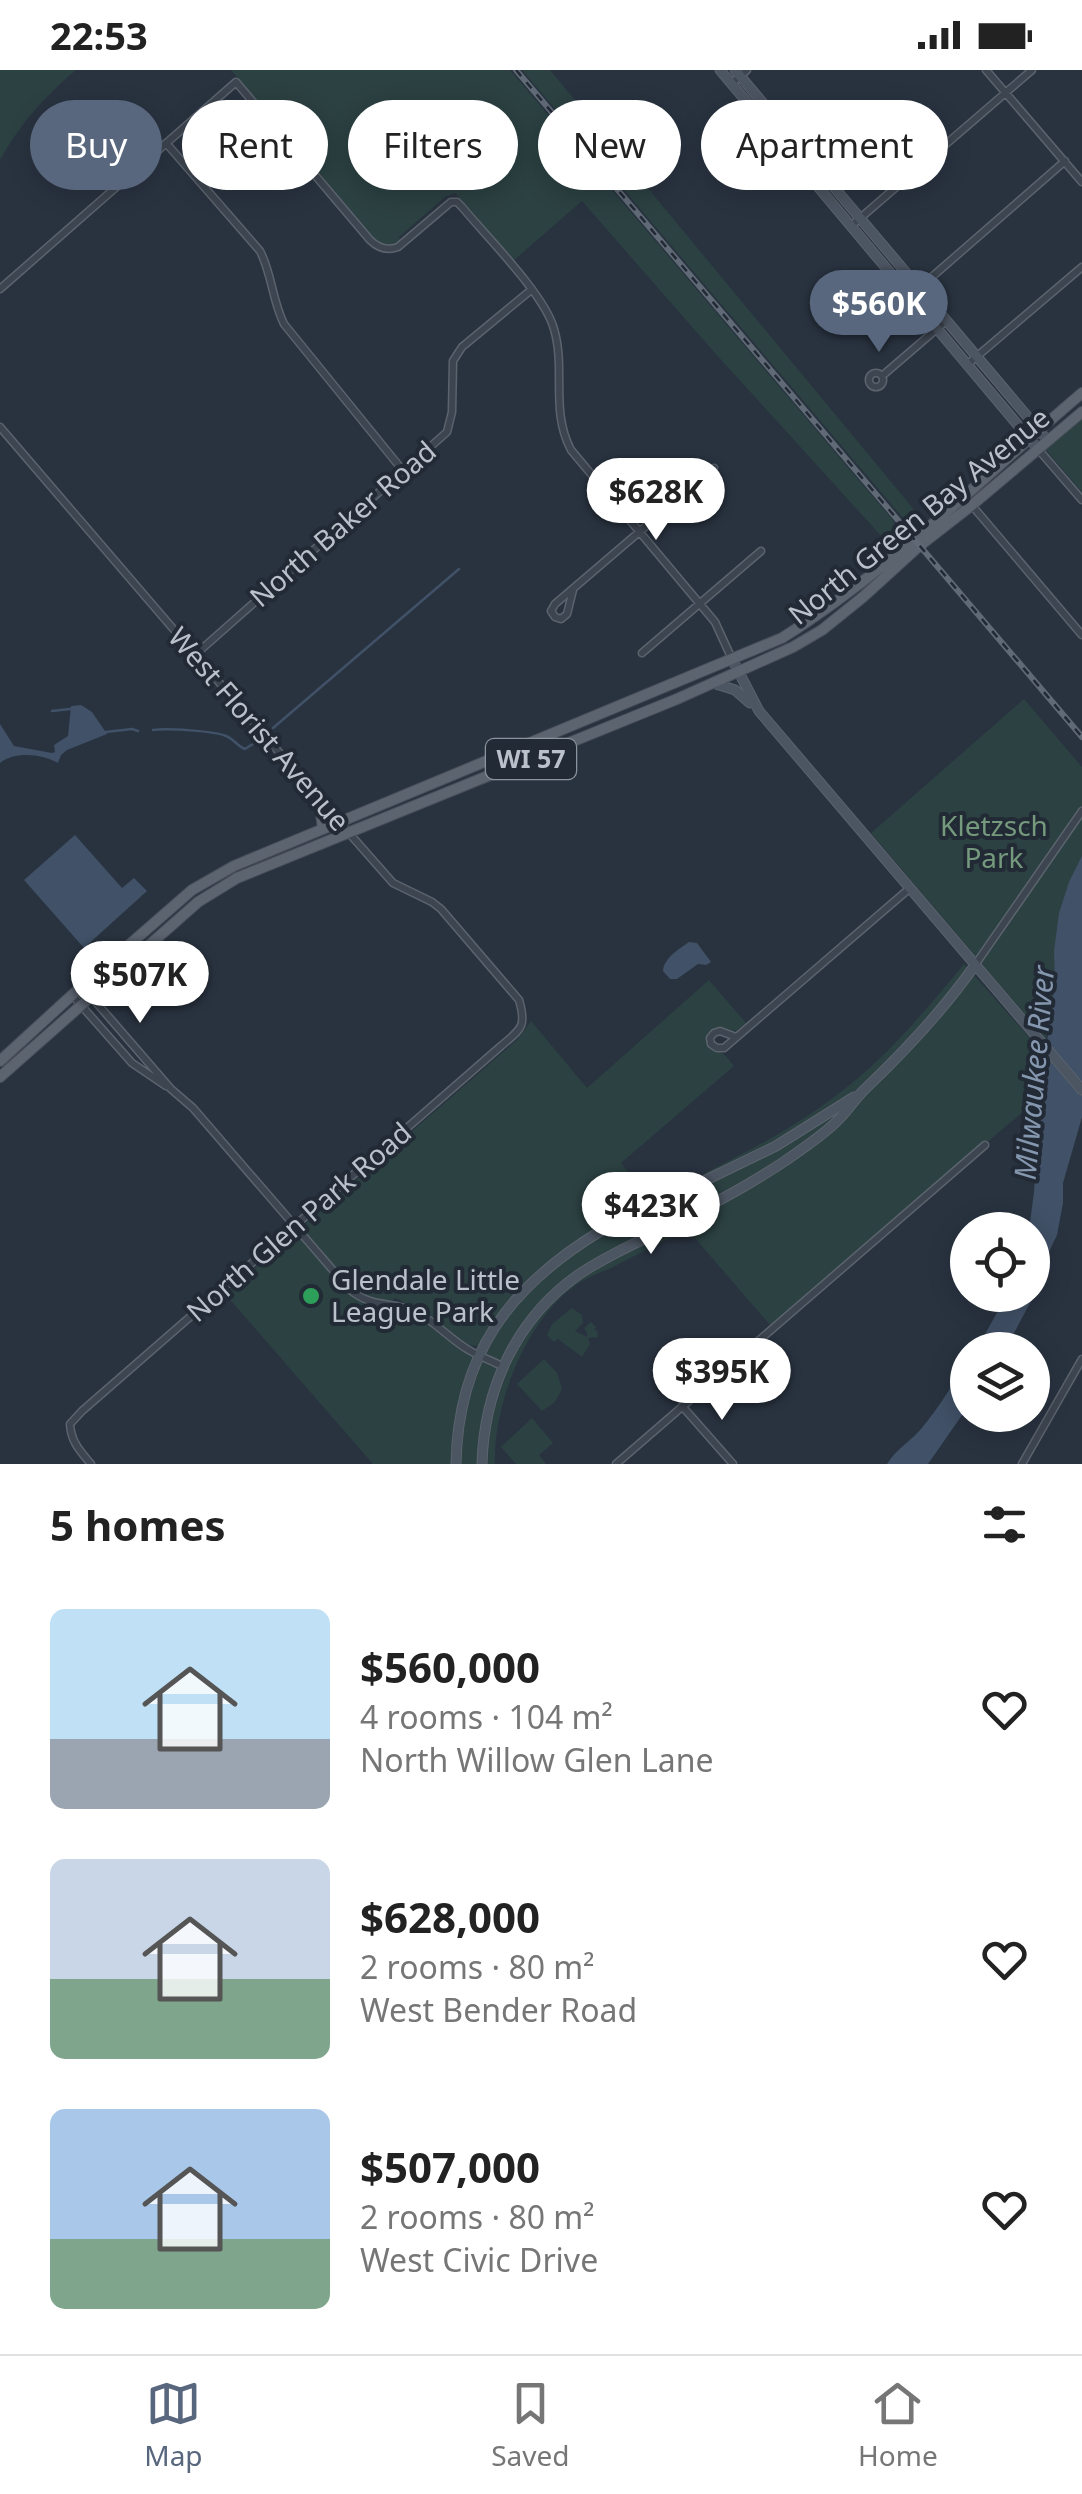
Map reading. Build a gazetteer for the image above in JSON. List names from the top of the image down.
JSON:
{
  "streets": {
    "main road": ["North Green Bay Avenue", "WI 57"],
    "street": ["North Baker Road", "West Florist Avenue", "North Glen Park Road"]
  },
  "crossings": [
    ["North Green Bay Avenue", "West Florist Avenue"],
    ["North Baker Road", "West Florist Avenue"],
    ["West Florist Avenue", "North Glen Park Road"]
  ],
  "water": ["Milwaukee River"],
  "parks": ["Kletzsch Park"],
  "places": ["Glendale Little League Park"],
  "page": {
    "status": "22:53",
    "chip": [
      "Buy",
      "Rent",
      "Filters",
      "New",
      "Apartment"
    ],
    "price": [
      "$560K",
      "$628K",
      "$507K",
      "$423K",
      "$395K"
    ],
    "heading": "5 homes",
    "list": [
      {
        "name": "$560,000",
        "note": "4 rooms · 104 m² · North Willow Glen Lane"
      },
      {
        "name": "$628,000",
        "note": "2 rooms · 80 m² · West Bender Road"
      },
      {
        "name": "$507,000",
        "note": "2 rooms · 80 m² · West Civic Drive"
      }
    ],
    "tabs": ["Map", "Saved", "Home"]
  }
}
